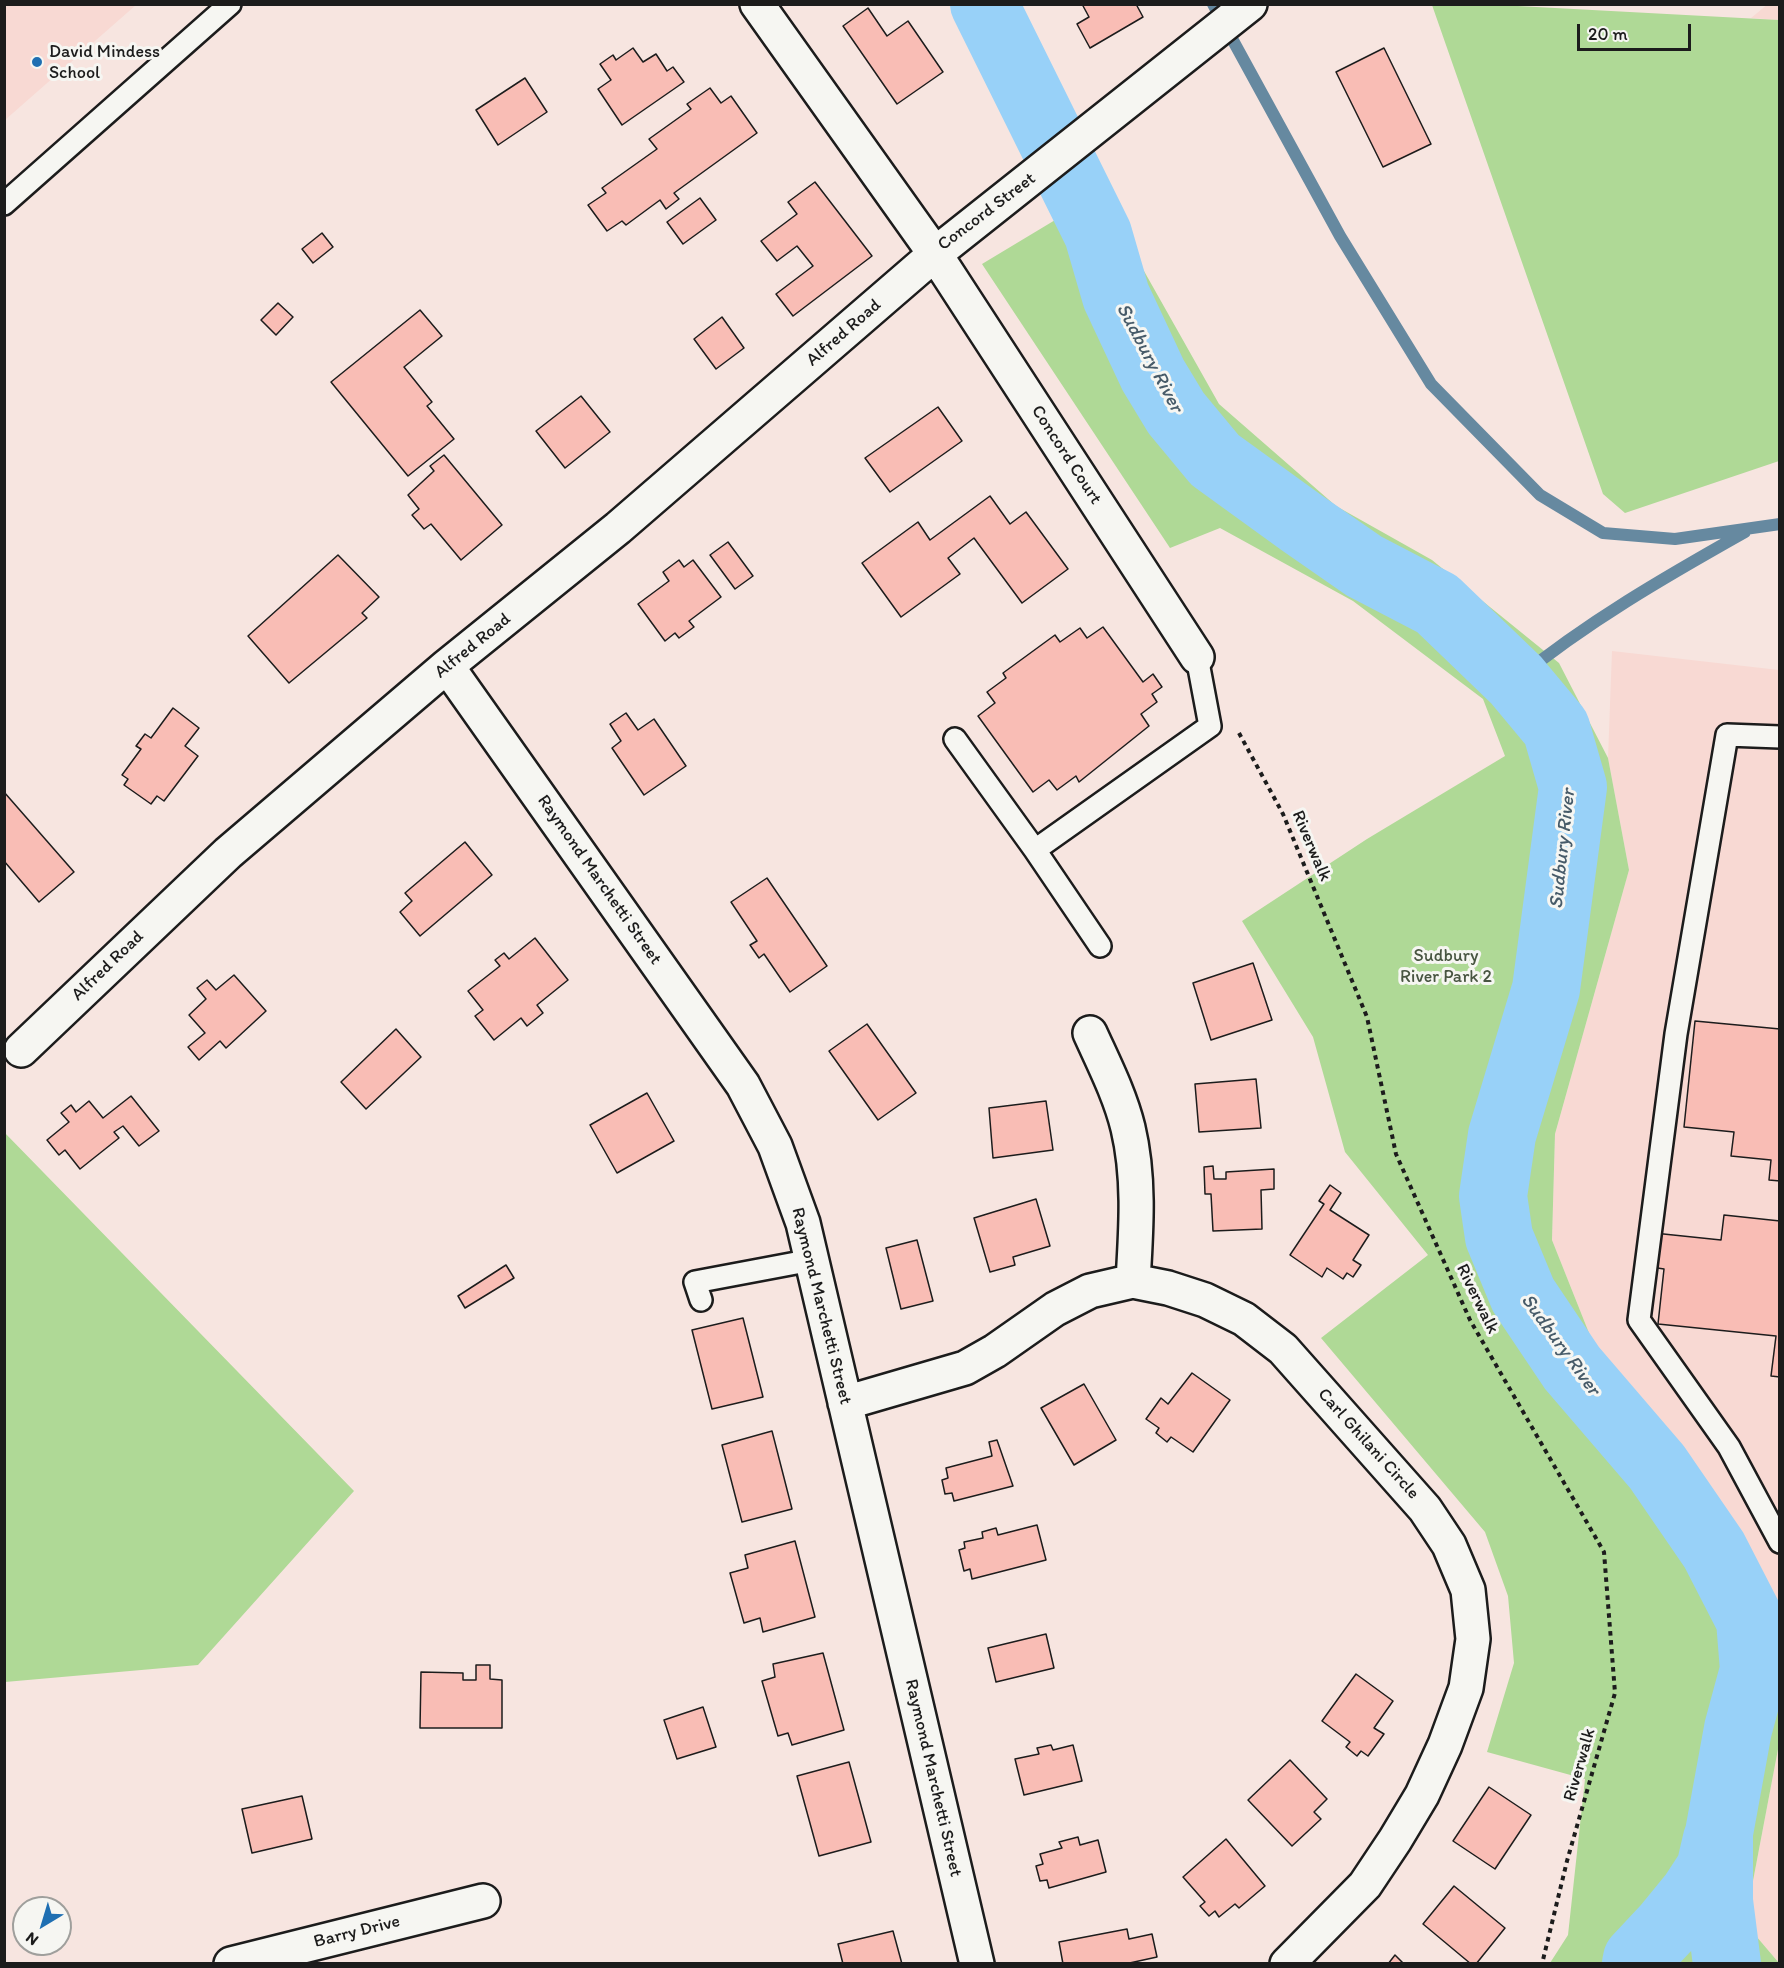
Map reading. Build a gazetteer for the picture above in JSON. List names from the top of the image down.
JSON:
{
  "streets": {
    "street": [
      "Concord Street",
      "Alfred Road",
      "Concord Court",
      "Raymond Marchetti Street",
      "Carl Ghilani Circle",
      "Barry Drive"
    ],
    "path": ["Riverwalk"]
  },
  "crossings": [
    ["Concord Street", "Alfred Road"],
    ["Concord Street", "Concord Court"],
    ["Alfred Road", "Concord Court"],
    ["Alfred Road", "Raymond Marchetti Street"],
    ["Raymond Marchetti Street", "Carl Ghilani Circle"]
  ],
  "water": ["Sudbury River"],
  "parks": ["Sudbury River Park 2"],
  "places": ["David Mindess School"],
  "scale_bar": "20 m",
  "north": "bottom left"
}
